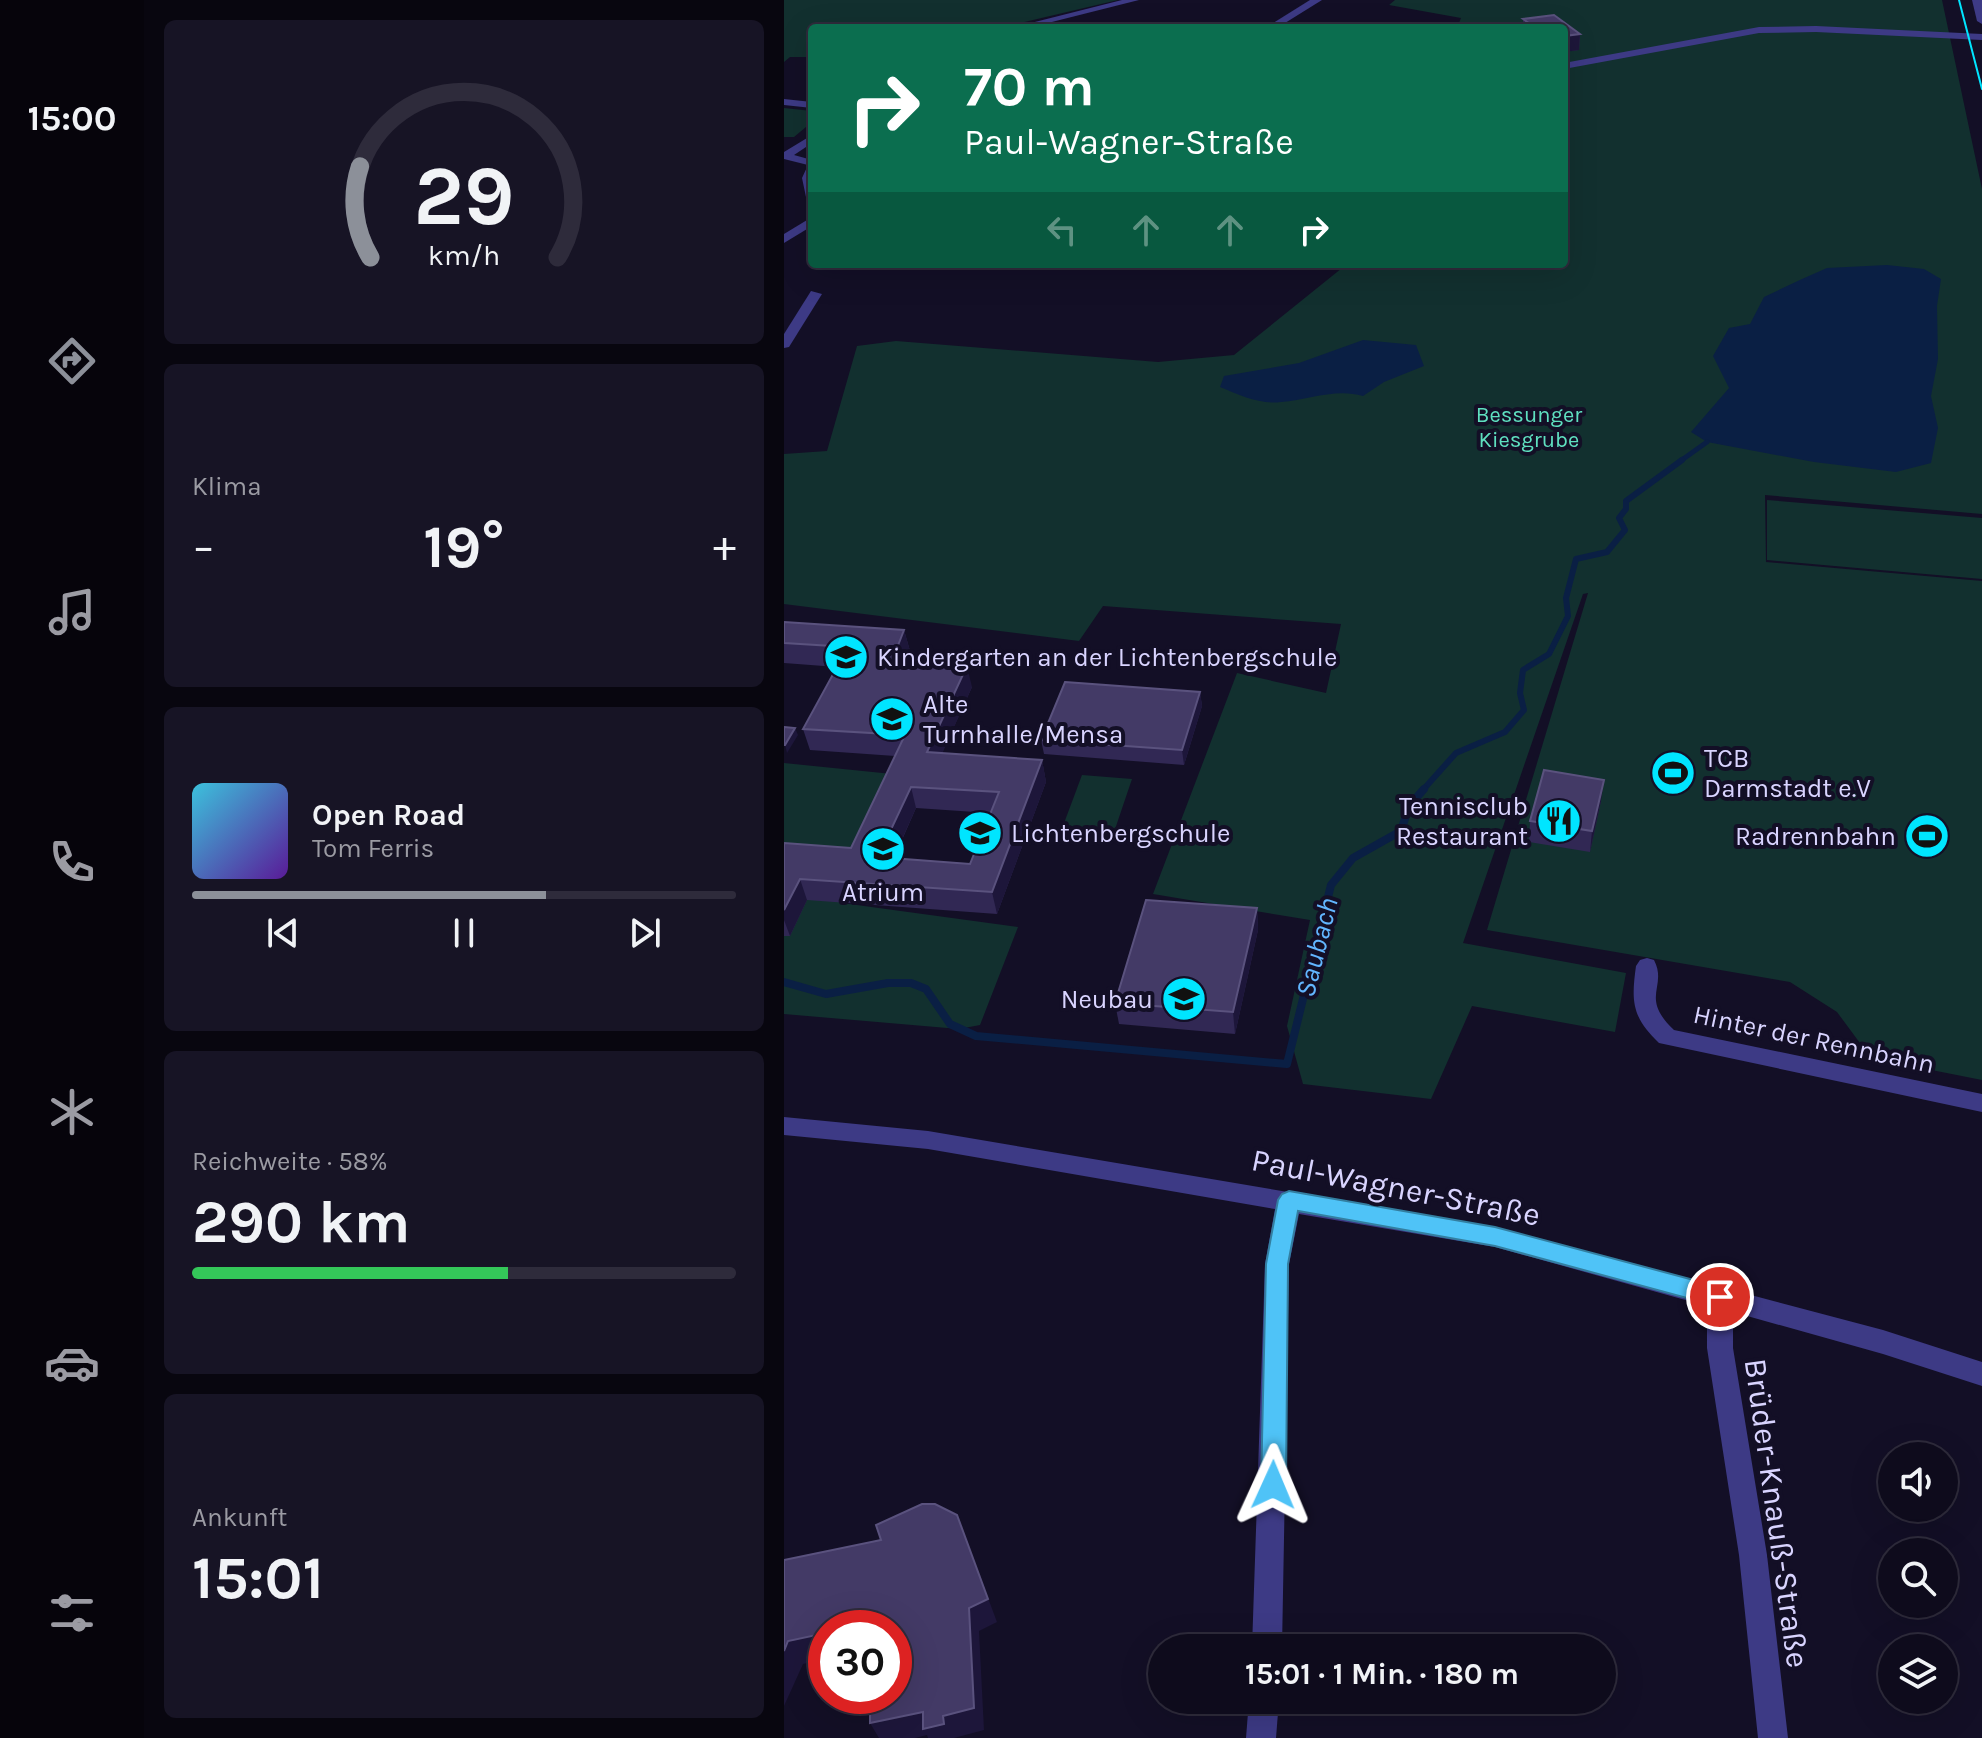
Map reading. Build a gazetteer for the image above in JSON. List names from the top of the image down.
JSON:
{
  "streets": {
    "street": ["Hinter der Rennbahn", "Paul-Wagner-Straße", "Brüder-Knauß-Straße"]
  },
  "crossings": [
    ["Paul-Wagner-Straße", "Brüder-Knauß-Straße"]
  ],
  "water": ["Saubach"],
  "parks": ["Bessunger Kiesgrube"],
  "places": {
    "school or university": [
      "Kindergarten an der Lichtenbergschule",
      "Alte Turnhalle/Mensa",
      "Lichtenbergschule",
      "Atrium",
      "Neubau"
    ],
    "sports": ["TCB Darmstadt e.V", "Radrennbahn"],
    "restaurant": ["Tennisclub Restaurant"]
  },
  "page": {
    "tabs": "15:00",
    "turn": ["70 m", "Paul-Wagner-Straße"],
    "tile": [
      "Klima",
      ["Reichweite · 58%", "290 km"],
      ["Ankunft", "15:01"]
    ],
    "heat": ["−", "19°", "+"],
    "song": ["Open Road", "Tom Ferris"],
    "limit": "30",
    "trip": "15:01 · 1 Min. · 180 m",
    "gauge": ["29", "km/h"]
  }
}
